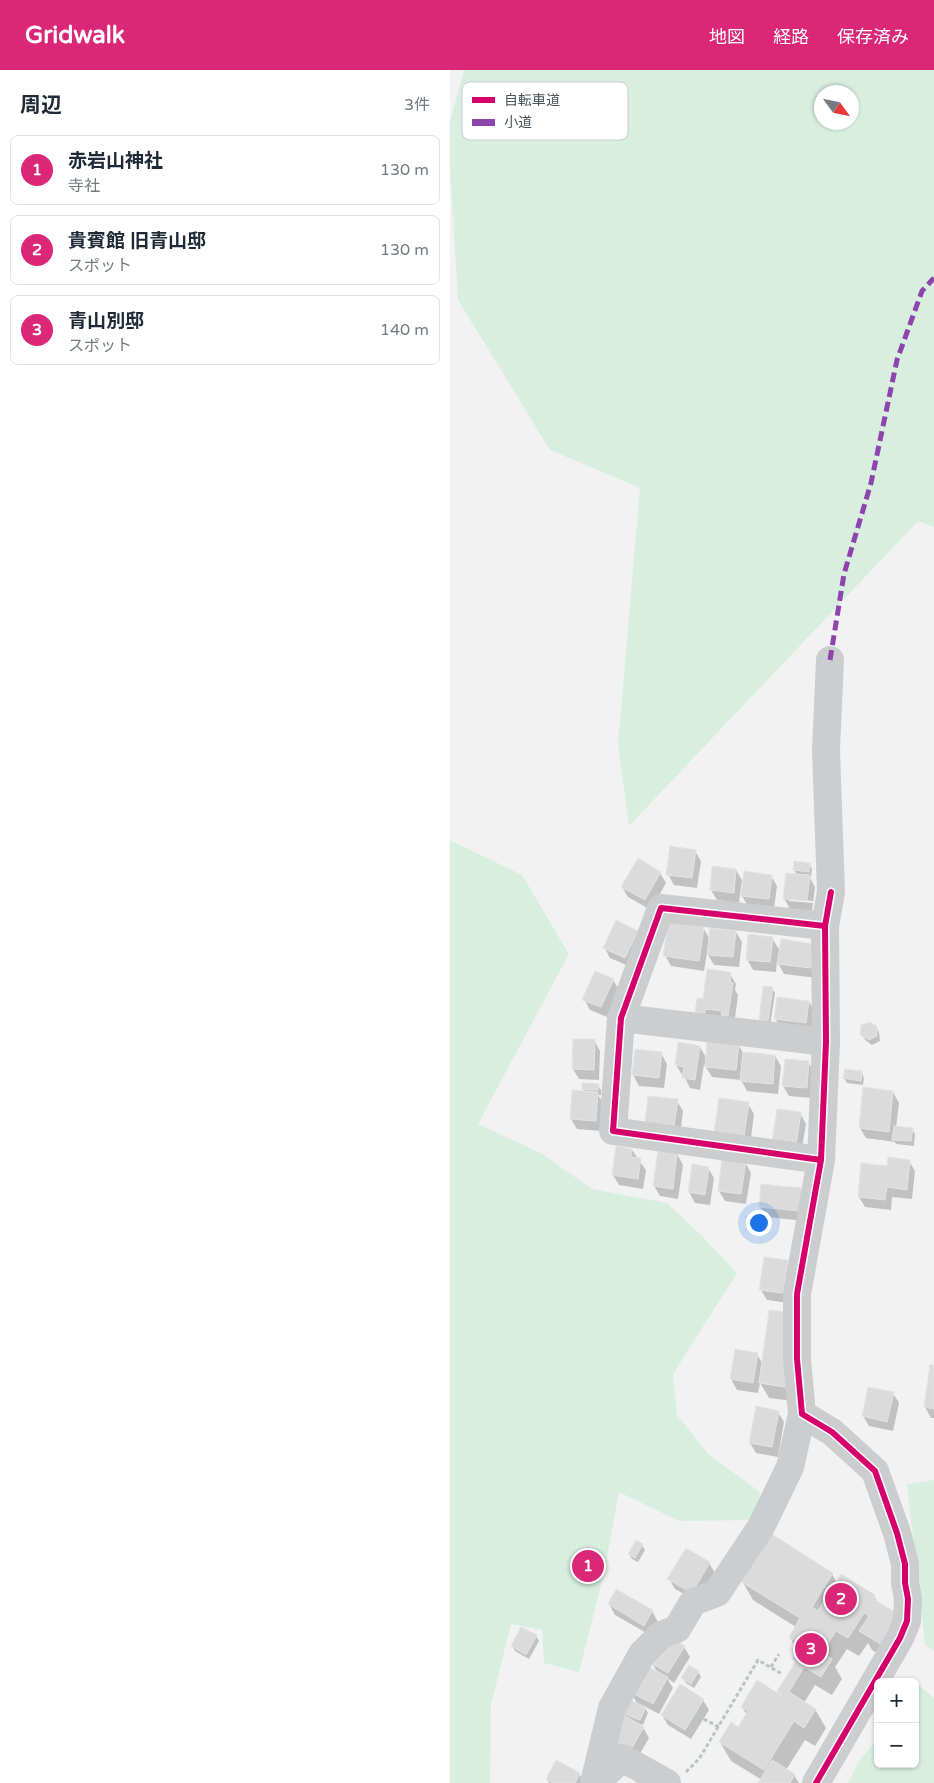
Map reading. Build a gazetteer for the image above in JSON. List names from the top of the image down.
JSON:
{
  "legend": ["自転車道", "小道"],
  "north": "bottom right",
  "page": {
    "header": "Gridwalk",
    "nav": ["地図", "経路", "保存済み"],
    "heading": ["周辺", "3件"],
    "list": [
      {
        "mark": "1",
        "name": "赤岩山神社",
        "note": "寺社",
        "value": "130 m"
      },
      {
        "mark": "2",
        "name": "貴賓館 旧青山邸",
        "note": "スポット",
        "value": "130 m"
      },
      {
        "mark": "3",
        "name": "青山別邸",
        "note": "スポット",
        "value": "140 m"
      }
    ],
    "pins": ["1", "2", "3"],
    "map_buttons": ["+", "−"]
  }
}
